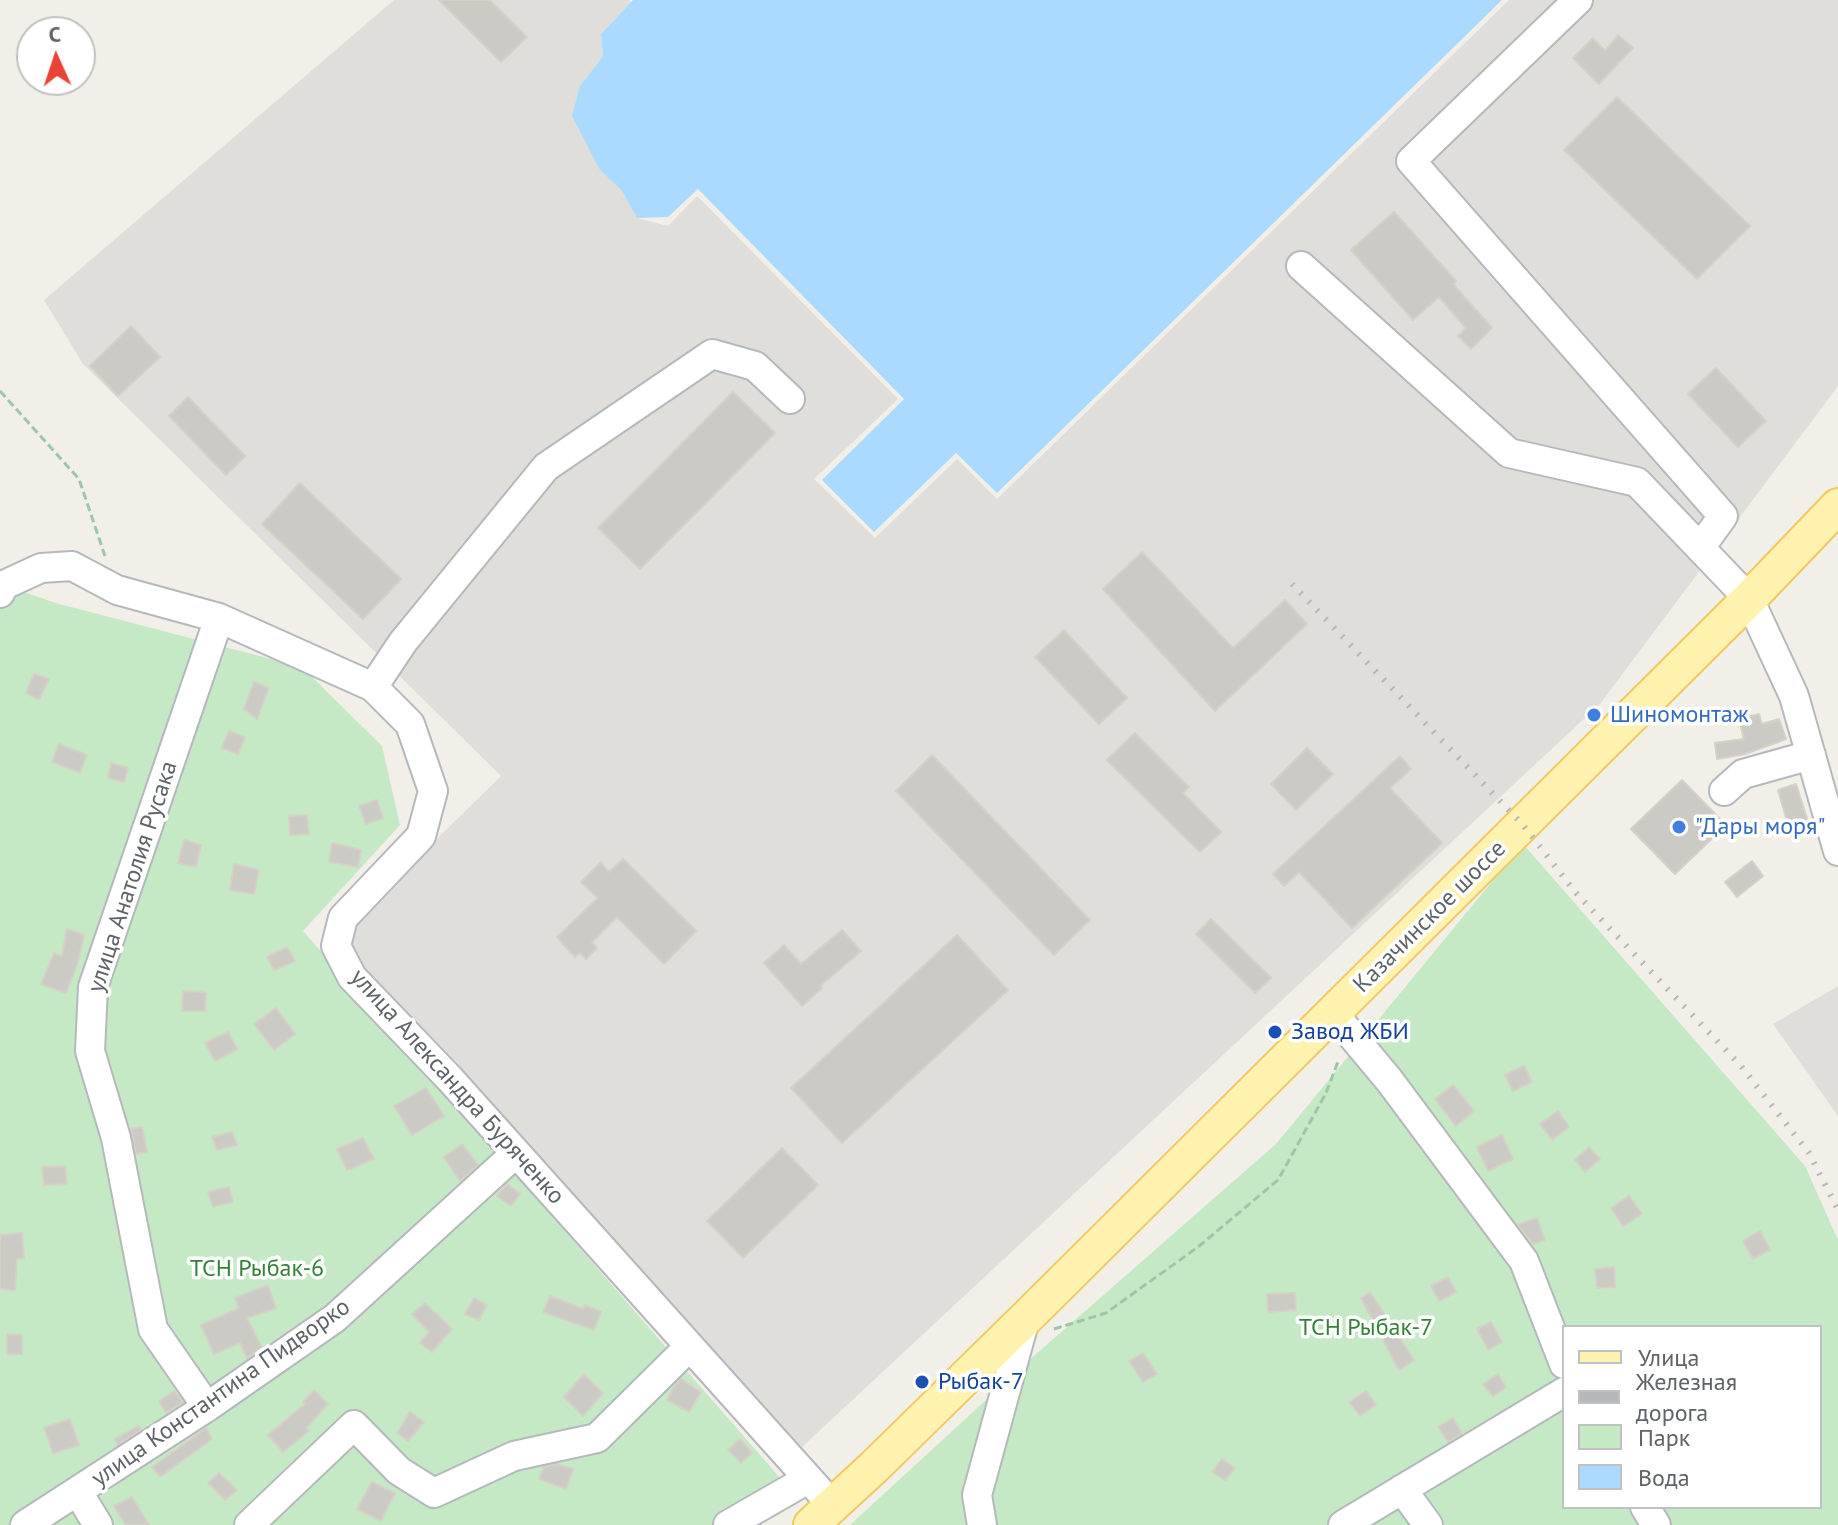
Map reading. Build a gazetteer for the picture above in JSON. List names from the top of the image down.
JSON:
{
  "streets": {
    "main road": ["Казачинское шоссе"],
    "street": ["улица Анатолия Русака", "улица Александра Буряченко", "улица Константина Пидворко"]
  },
  "crossings": [
    ["улица Анатолия Русака", "улица Александра Буряченко"],
    ["улица Анатолия Русака", "улица Константина Пидворко"],
    ["Казачинское шоссе", "улица Александра Буряченко"],
    ["улица Александра Буряченко", "улица Константина Пидворко"]
  ],
  "parks": ["ТСН Рыбак-6", "ТСН Рыбак-7"],
  "places": [
    "Шиномонтаж",
    "\"Дары моря\"",
    "Завод ЖБИ",
    "Рыбак-7"
  ],
  "legend": [
    "Улица",
    "Железная дорога",
    "Парк",
    "Вода"
  ],
  "north": "top"
}
